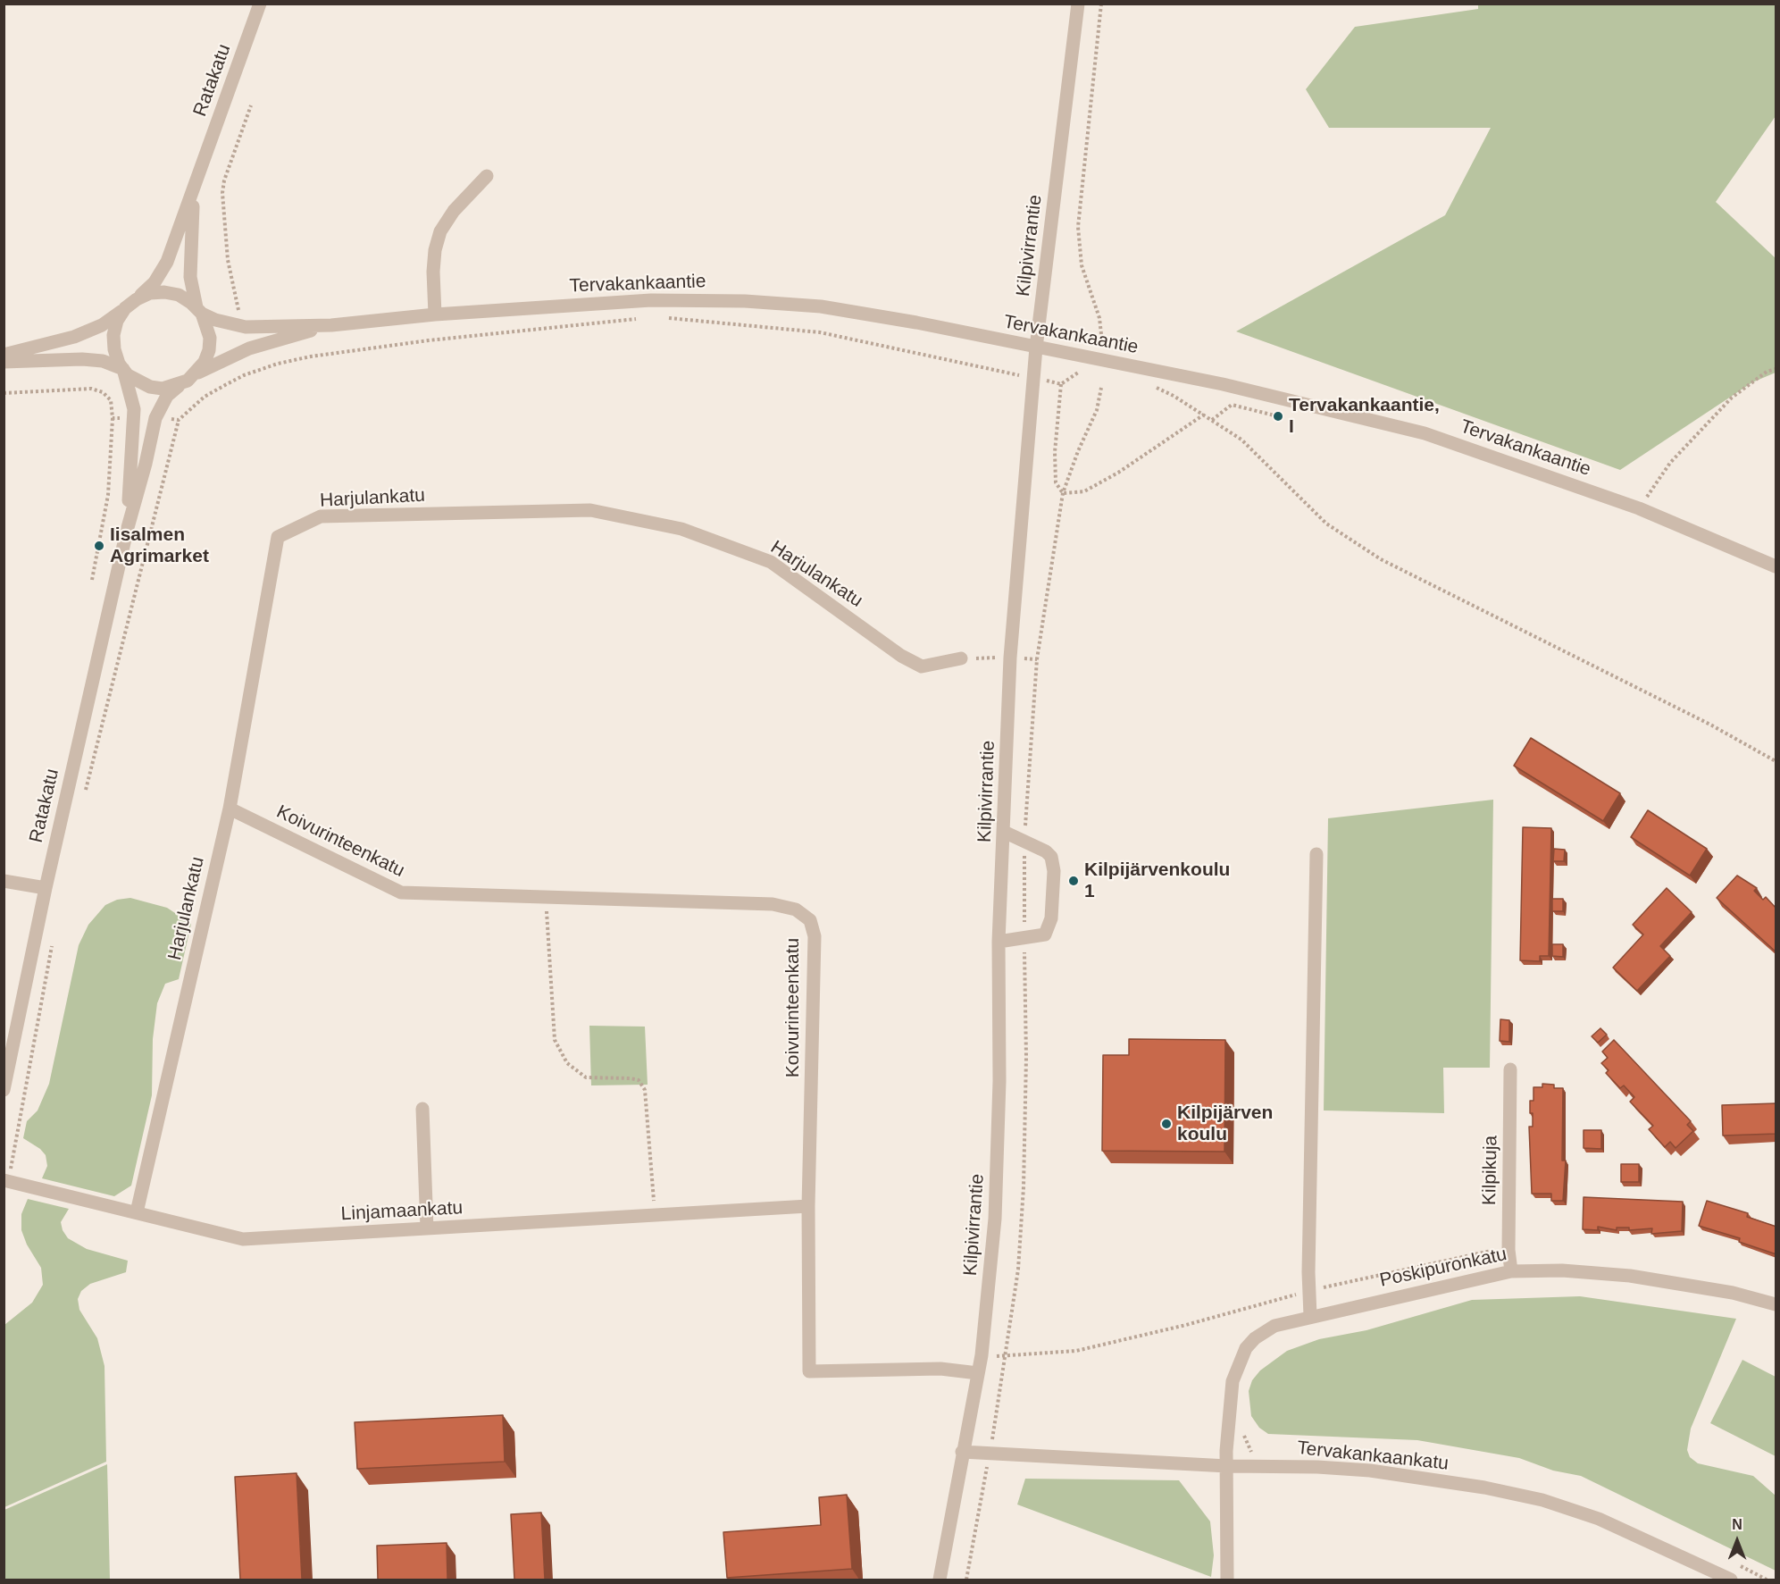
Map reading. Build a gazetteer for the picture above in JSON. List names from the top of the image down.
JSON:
{
  "streets": {
    "street": [
      "Ratakatu",
      "Kilpivirrantie",
      "Tervakankaantie",
      "Harjulankatu",
      "Koivurinteenkatu",
      "Kilpikuja",
      "Linjamaankatu",
      "Poskipuronkatu",
      "Tervakankaankatu"
    ]
  },
  "crossings": [
    ["Ratakatu", "Tervakankaantie"],
    ["Kilpivirrantie", "Tervakankaantie"],
    ["Kilpivirrantie", "Koivurinteenkatu"],
    ["Kilpivirrantie", "Tervakankaankatu"],
    ["Harjulankatu", "Koivurinteenkatu"],
    ["Harjulankatu", "Linjamaankatu"],
    ["Koivurinteenkatu", "Linjamaankatu"],
    ["Kilpikuja", "Poskipuronkatu"],
    ["Poskipuronkatu", "Tervakankaankatu"]
  ],
  "places": [
    "Tervakankaantie, I",
    "Iisalmen Agrimarket",
    "Kilpijärvenkoulu 1",
    "Kilpijärven koulu"
  ],
  "north": "top"
}
